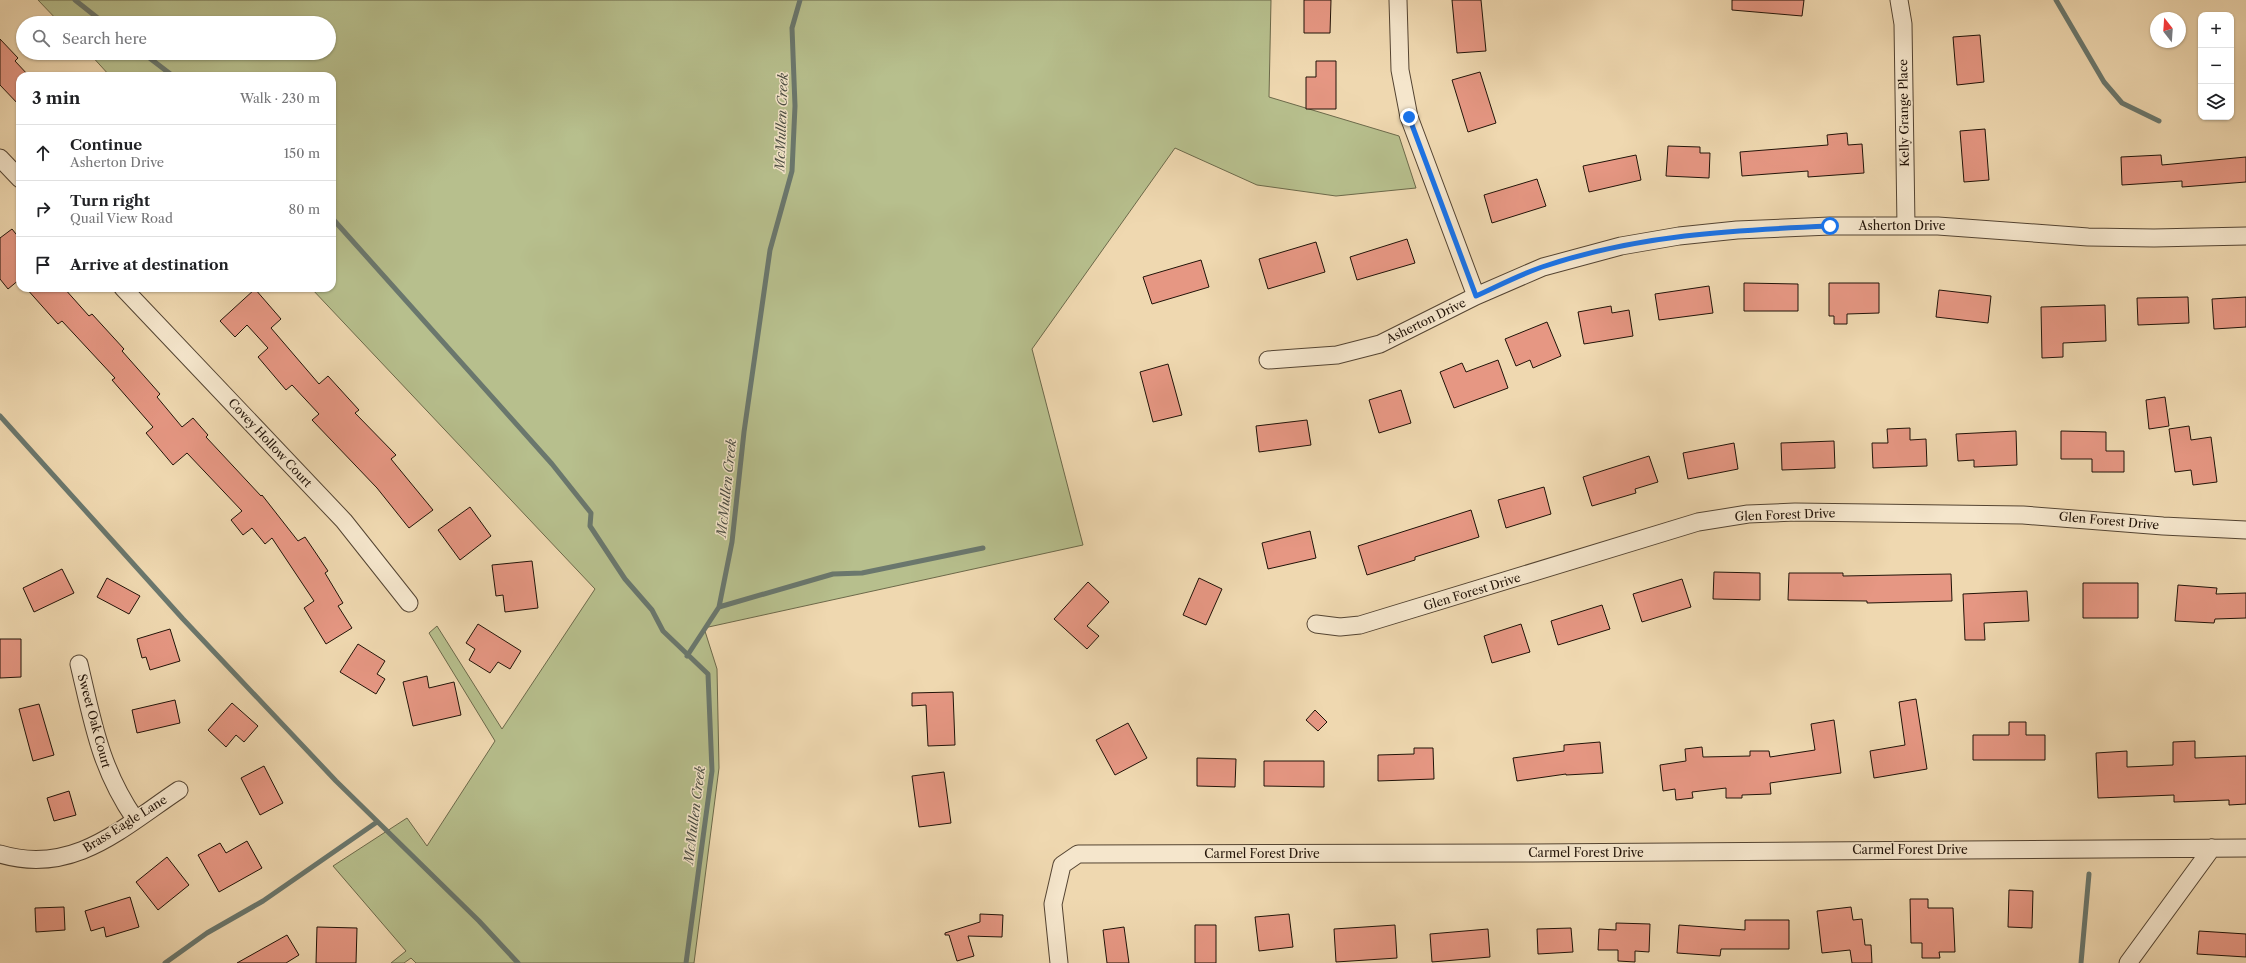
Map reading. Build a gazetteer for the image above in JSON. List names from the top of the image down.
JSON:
{
  "streets": {
    "street": [
      "Kelly Grange Place",
      "Asherton Drive",
      "Covey Hollow Court",
      "Glen Forest Drive",
      "Sweet Oak Court",
      "Brass Eagle Lane",
      "Carmel Forest Drive"
    ]
  },
  "crossings": [
    ["Kelly Grange Place", "Asherton Drive"],
    ["Sweet Oak Court", "Brass Eagle Lane"]
  ],
  "water": ["McMullen Creek"],
  "north": "top",
  "page": {
    "map_buttons": ["+", "−"],
    "search": "Search here",
    "heading": ["3 min", "Walk · 230 m"],
    "list": [
      ["Continue", "Asherton Drive", "150 m"],
      ["Turn right", "Quail View Road", "80 m"],
      "Arrive at destination"
    ]
  }
}
